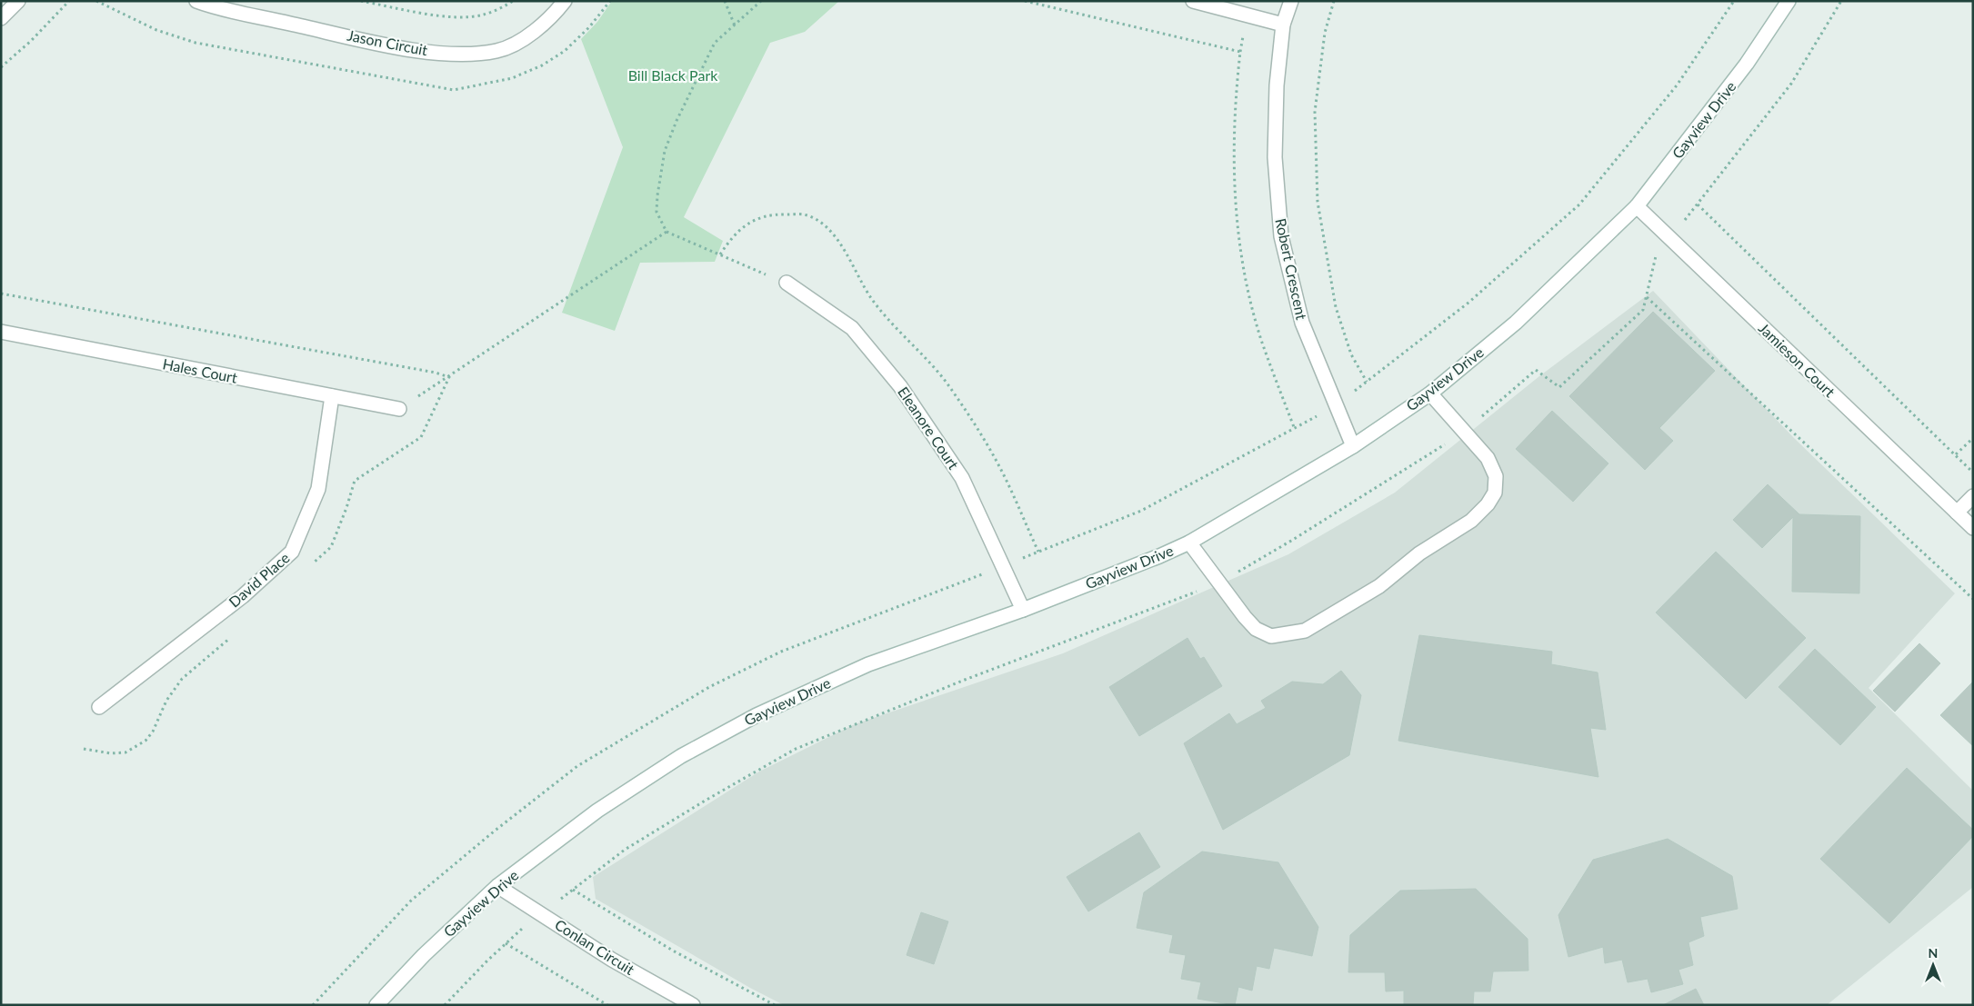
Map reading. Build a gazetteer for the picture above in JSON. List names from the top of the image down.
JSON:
{
  "streets": {
    "street": [
      "Jason Circuit",
      "Gayview Drive",
      "Robert Crescent",
      "Jamieson Court",
      "Hales Court",
      "Eleanore Court",
      "David Place",
      "Conlan Circuit"
    ]
  },
  "crossings": [
    ["Gayview Drive", "Robert Crescent"],
    ["Gayview Drive", "Jamieson Court"],
    ["Gayview Drive", "Eleanore Court"],
    ["Gayview Drive", "Conlan Circuit"],
    ["Hales Court", "David Place"]
  ],
  "parks": ["Bill Black Park"],
  "north": "top"
}
